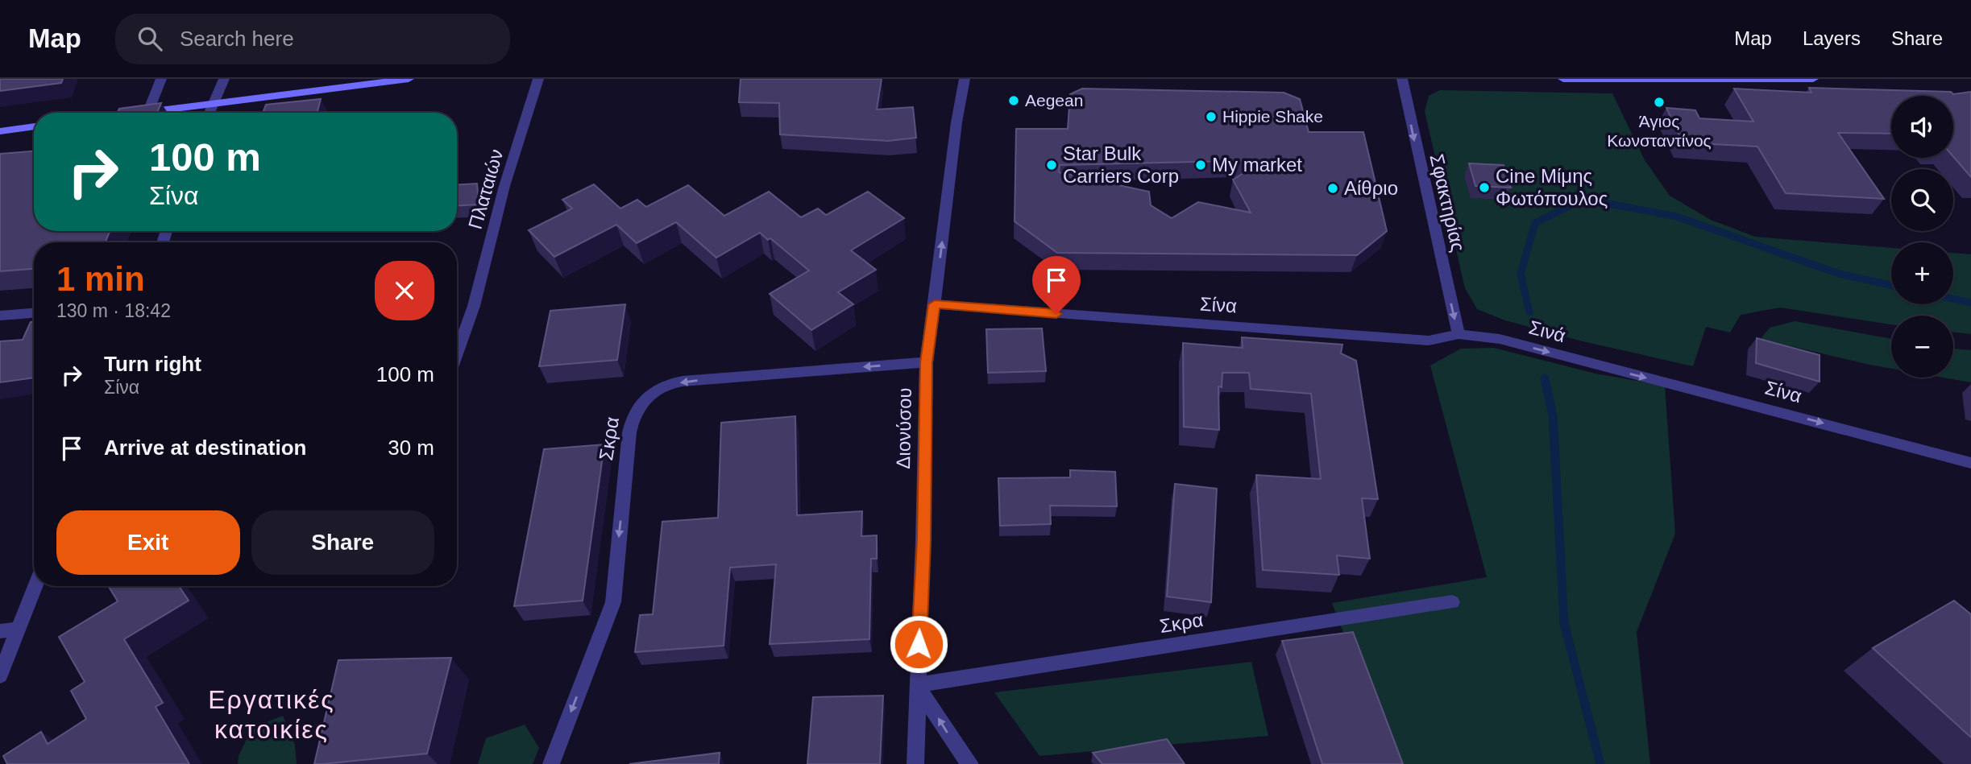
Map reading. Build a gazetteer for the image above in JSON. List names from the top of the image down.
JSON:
{
  "streets": {
    "street": [
      "Πλαταιών",
      "Σφακτηρίας",
      "Σίνα",
      "Σινά",
      "Διονύσου",
      "Σκρα"
    ]
  },
  "crossings": [
    ["Σφακτηρίας", "Σίνα"],
    ["Σίνα", "Σινά"],
    ["Σίνα", "Διονύσου"],
    ["Διονύσου", "Σκρα"]
  ],
  "one_way": [
    "Σφακτηρίας",
    "Σίνα",
    "Σινά",
    "Σκρα"
  ],
  "districts": ["Εργατικές κατοικίες"],
  "places": [
    "Aegean",
    "Άγιος Κωνσταντίνος",
    "Hippie Shake",
    "Star Bulk Carriers Corp",
    "My market",
    "Cine Μίμης Φωτόπουλος",
    "Αίθριο"
  ],
  "page": {
    "header": "Map",
    "search": "Search here",
    "nav": ["Map", "Layers", "Share"],
    "map_buttons": ["+", "−"],
    "turn": ["100 m", "Σίνα"],
    "heading": ["1 min", "130 m · 18:42"],
    "list": [
      {
        "name": "Turn right",
        "note": "Σίνα",
        "value": "100 m"
      },
      {
        "name": "Arrive at destination",
        "value": "30 m"
      }
    ],
    "buttons": ["Exit", "Share"]
  }
}
